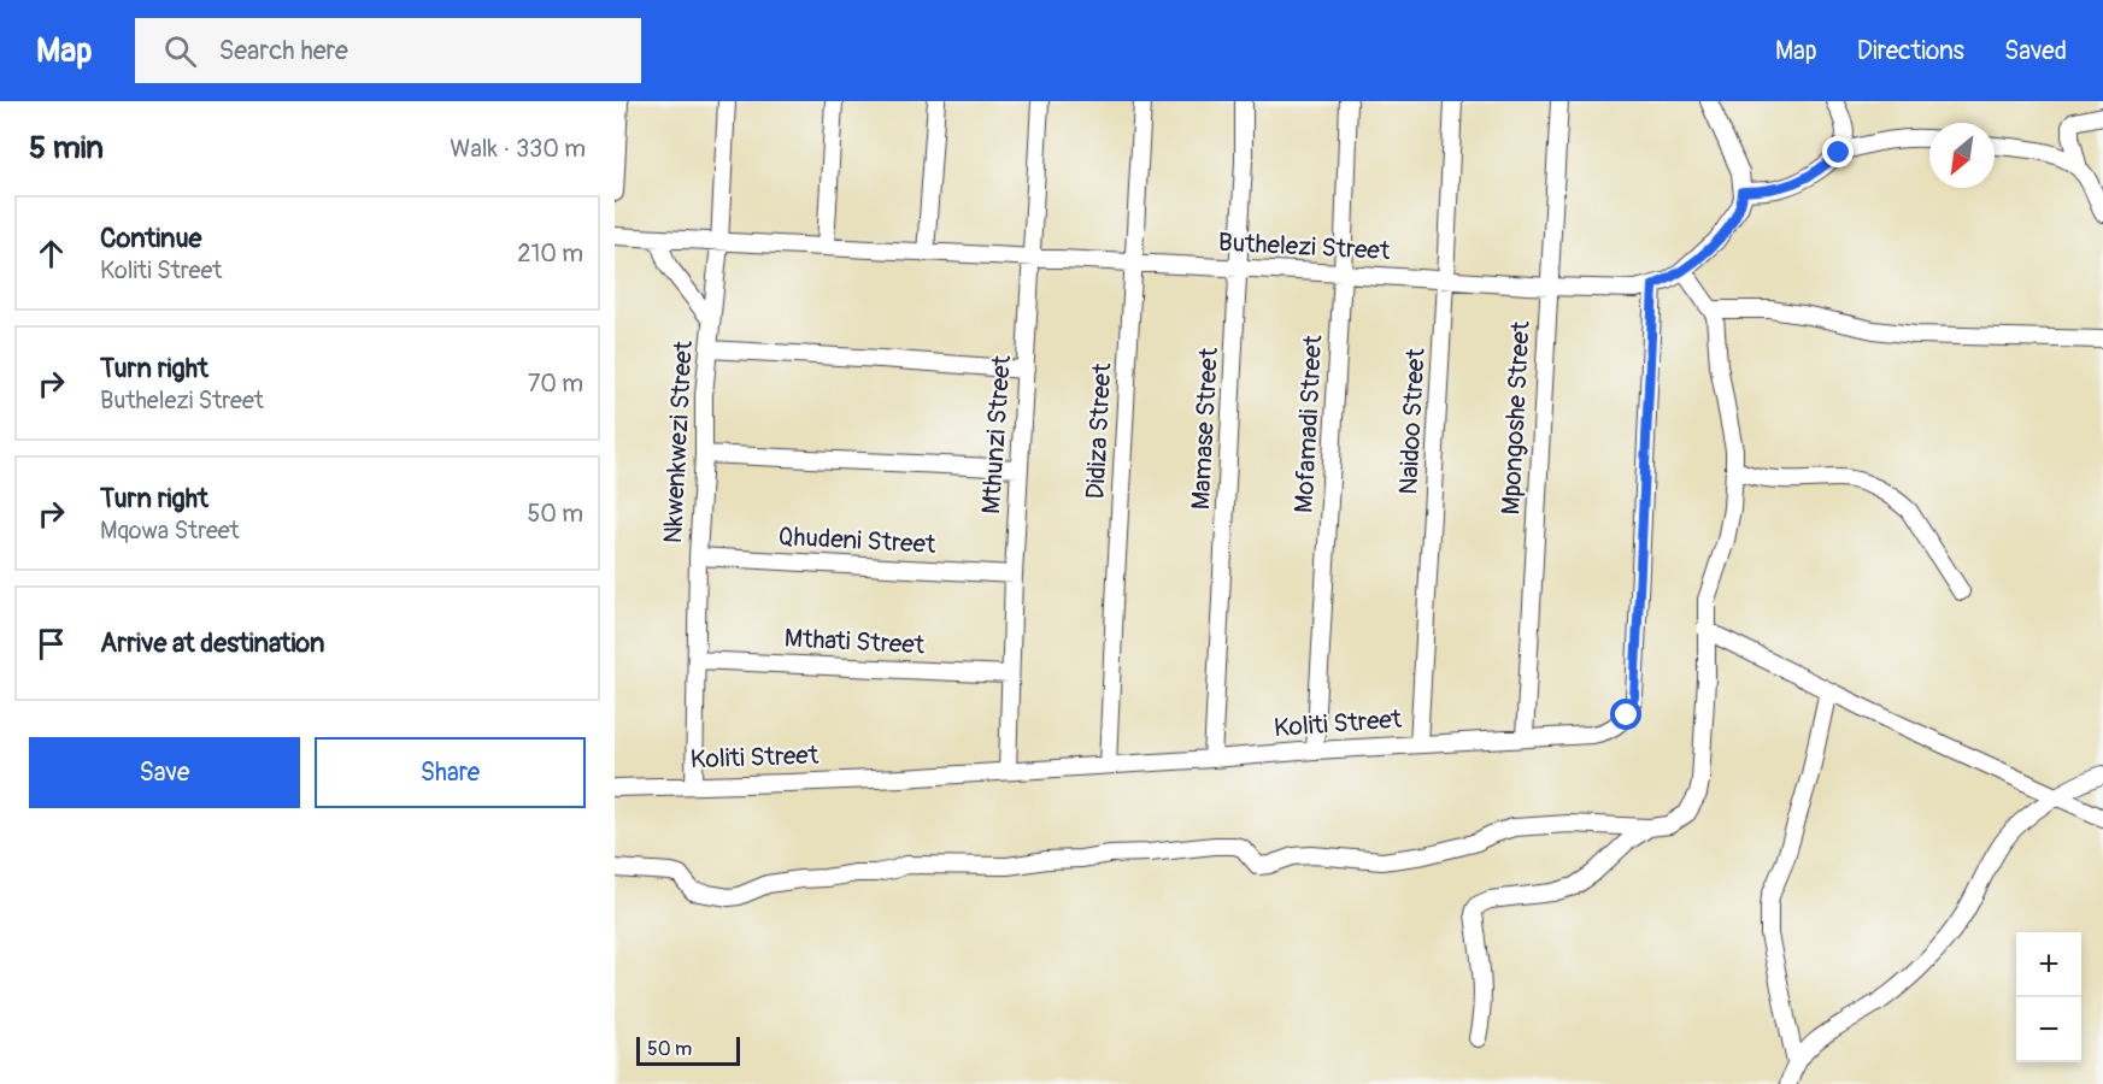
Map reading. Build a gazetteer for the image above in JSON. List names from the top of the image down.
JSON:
{
  "streets": {
    "street": [
      "Buthelezi Street",
      "Mpongoshe Street",
      "Naidoo Street",
      "Mofamadi Street",
      "Mamase Street",
      "Didiza Street",
      "Mthunzi Street",
      "Nkwenkwezi Street",
      "Qhudeni Street",
      "Mthati Street",
      "Koliti Street"
    ]
  },
  "crossings": [
    ["Buthelezi Street", "Mpongoshe Street"],
    ["Buthelezi Street", "Naidoo Street"],
    ["Buthelezi Street", "Mofamadi Street"],
    ["Buthelezi Street", "Mamase Street"],
    ["Buthelezi Street", "Didiza Street"],
    ["Buthelezi Street", "Mthunzi Street"],
    ["Buthelezi Street", "Nkwenkwezi Street"],
    ["Buthelezi Street", "Koliti Street"],
    ["Mpongoshe Street", "Koliti Street"],
    ["Naidoo Street", "Koliti Street"],
    ["Mofamadi Street", "Koliti Street"],
    ["Mamase Street", "Koliti Street"],
    ["Didiza Street", "Koliti Street"],
    ["Mthunzi Street", "Qhudeni Street"],
    ["Mthunzi Street", "Mthati Street"],
    ["Mthunzi Street", "Koliti Street"],
    ["Nkwenkwezi Street", "Qhudeni Street"],
    ["Nkwenkwezi Street", "Mthati Street"],
    ["Nkwenkwezi Street", "Koliti Street"]
  ],
  "scale_bar": "50 m",
  "north": "bottom left",
  "page": {
    "header": "Map",
    "search": "Search here",
    "nav": ["Map", "Directions", "Saved"],
    "heading": ["5 min", "Walk · 330 m"],
    "list": [
      ["Continue", "Koliti Street", "210 m"],
      ["Turn right", "Buthelezi Street", "70 m"],
      ["Turn right", "Mqowa Street", "50 m"],
      "Arrive at destination"
    ],
    "buttons": ["Save", "Share"],
    "map_buttons": ["+", "−"],
    "scale": "50 m"
  }
}
